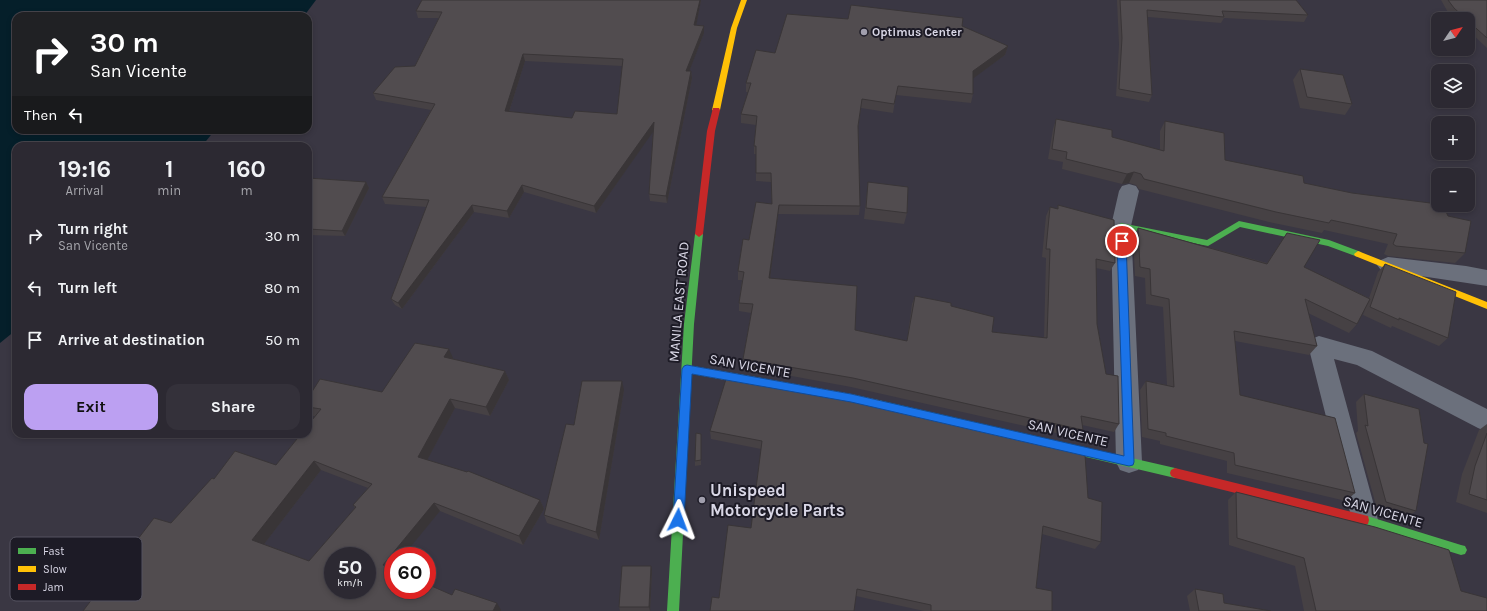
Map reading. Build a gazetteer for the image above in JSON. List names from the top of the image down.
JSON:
{
  "streets": {
    "street": ["MANILA EAST ROAD", "SAN VICENTE"]
  },
  "crossings": [
    ["MANILA EAST ROAD", "SAN VICENTE"]
  ],
  "places": ["Optimus Center", "Unispeed Motorcycle Parts"],
  "legend": ["Fast", "Slow", "Jam"],
  "north": "top right",
  "page": {
    "map_buttons": ["+", "−"],
    "turn": ["30 m", "San Vicente"],
    "then": "Then",
    "eta": [
      "19:16",
      "Arrival",
      "1",
      "min",
      "160",
      "m"
    ],
    "list": [
      {
        "name": "Turn right",
        "note": "San Vicente",
        "value": "30 m"
      },
      {
        "name": "Turn left",
        "value": "80 m"
      },
      {
        "name": "Arrive at destination",
        "value": "50 m"
      }
    ],
    "buttons": ["Exit", "Share"],
    "speed": "50 km/h",
    "limit": "60"
  }
}
